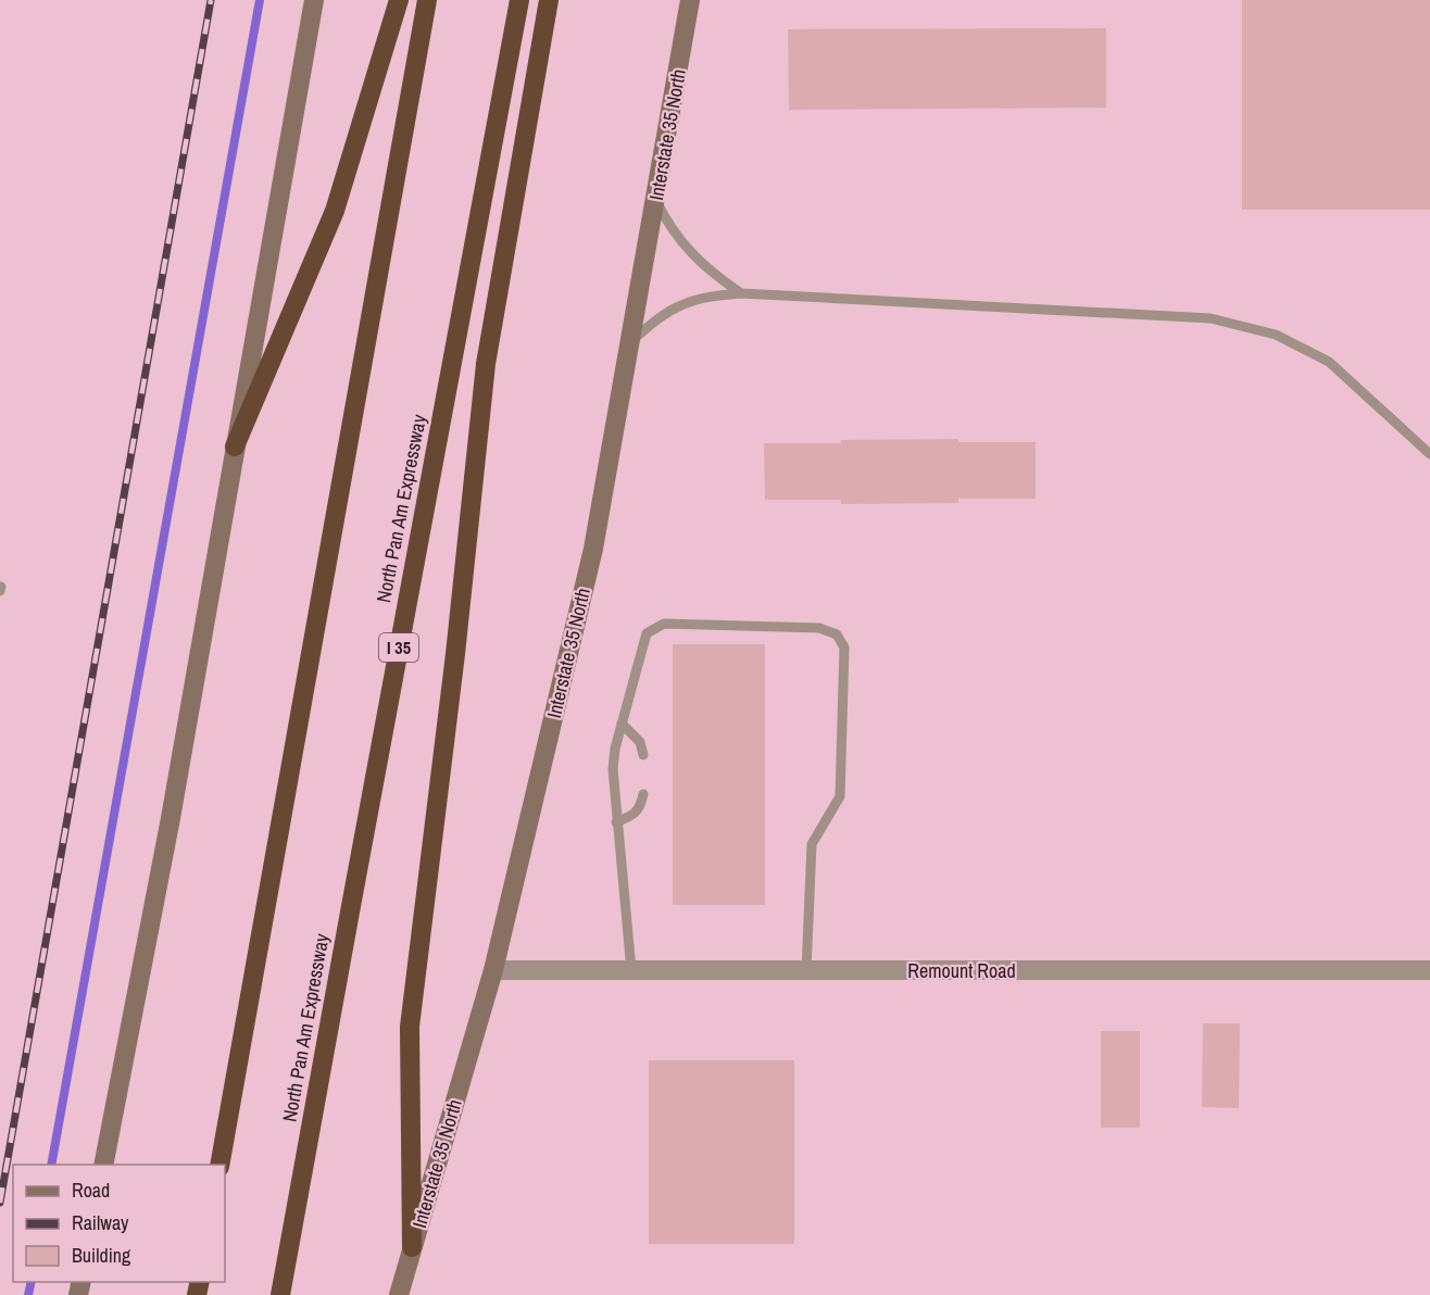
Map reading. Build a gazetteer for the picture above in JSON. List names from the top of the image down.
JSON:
{
  "streets": {
    "highway": ["North Pan Am Expressway", "I 35"],
    "main road": ["Interstate 35 North"],
    "street": ["Remount Road"]
  },
  "crossings": [
    ["Interstate 35 North", "Remount Road"]
  ],
  "legend": ["Road", "Railway", "Building"]
}
